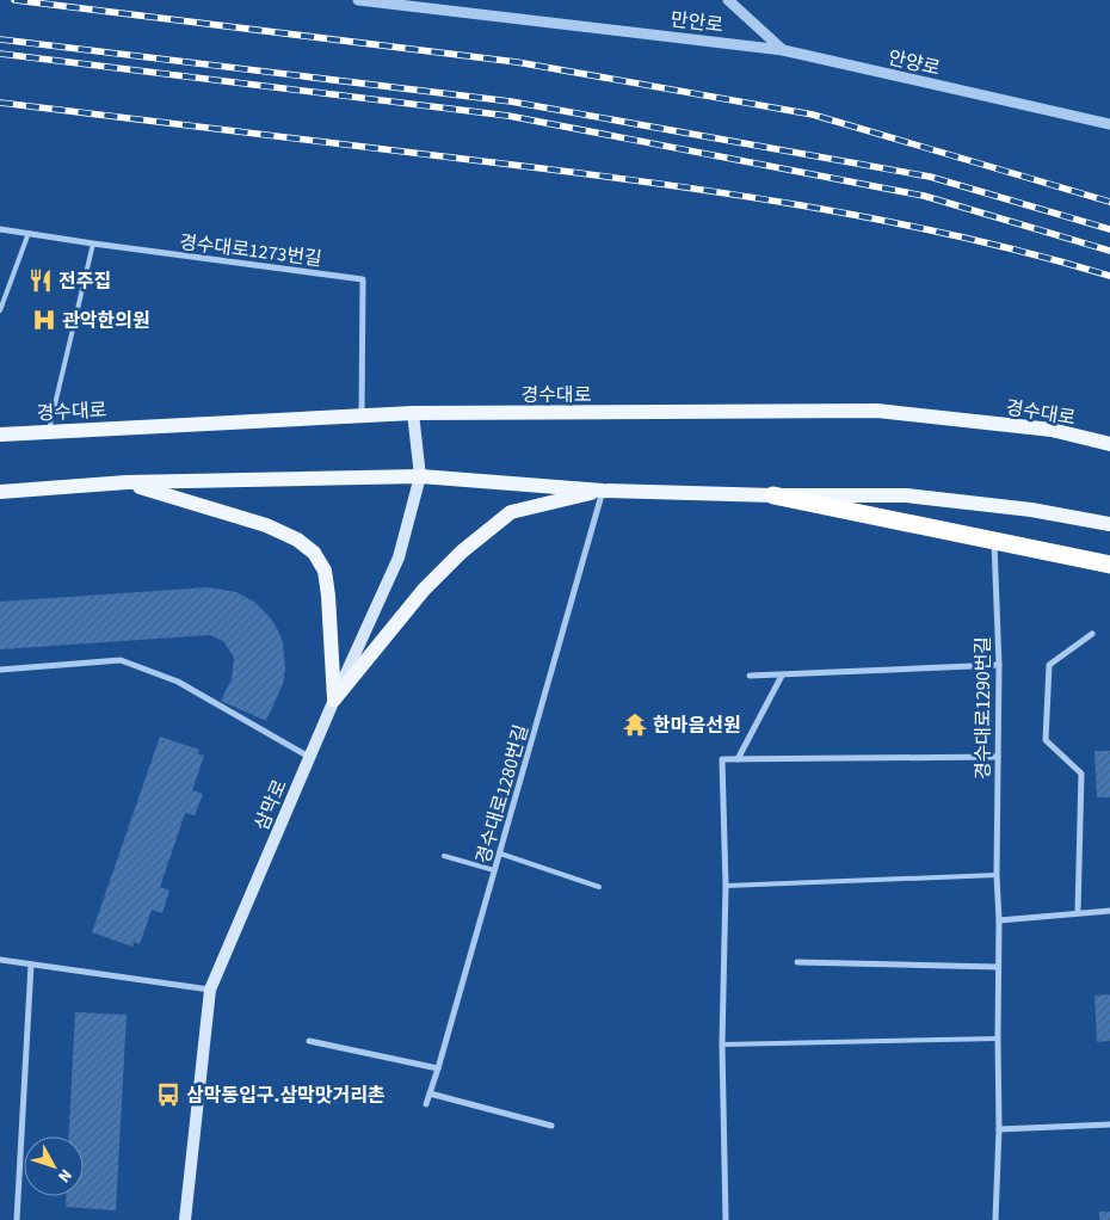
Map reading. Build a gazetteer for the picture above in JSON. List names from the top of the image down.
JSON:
{
  "streets": {
    "main road": ["경수대로", "삼막로"],
    "street": [
      "만안로",
      "안양로",
      "경수대로1273번길",
      "경수대로1290번길",
      "경수대로1280번길"
    ]
  },
  "crossings": [
    ["만안로", "안양로"],
    ["경수대로1273번길", "경수대로"],
    ["경수대로", "삼막로"]
  ],
  "places": {
    "restaurant": ["전주집"],
    "hospital": ["관악한의원"],
    "temple": ["한마음선원"],
    "bus stop": ["삼막동입구.삼막맛거리촌"]
  },
  "north": "bottom right"
}
